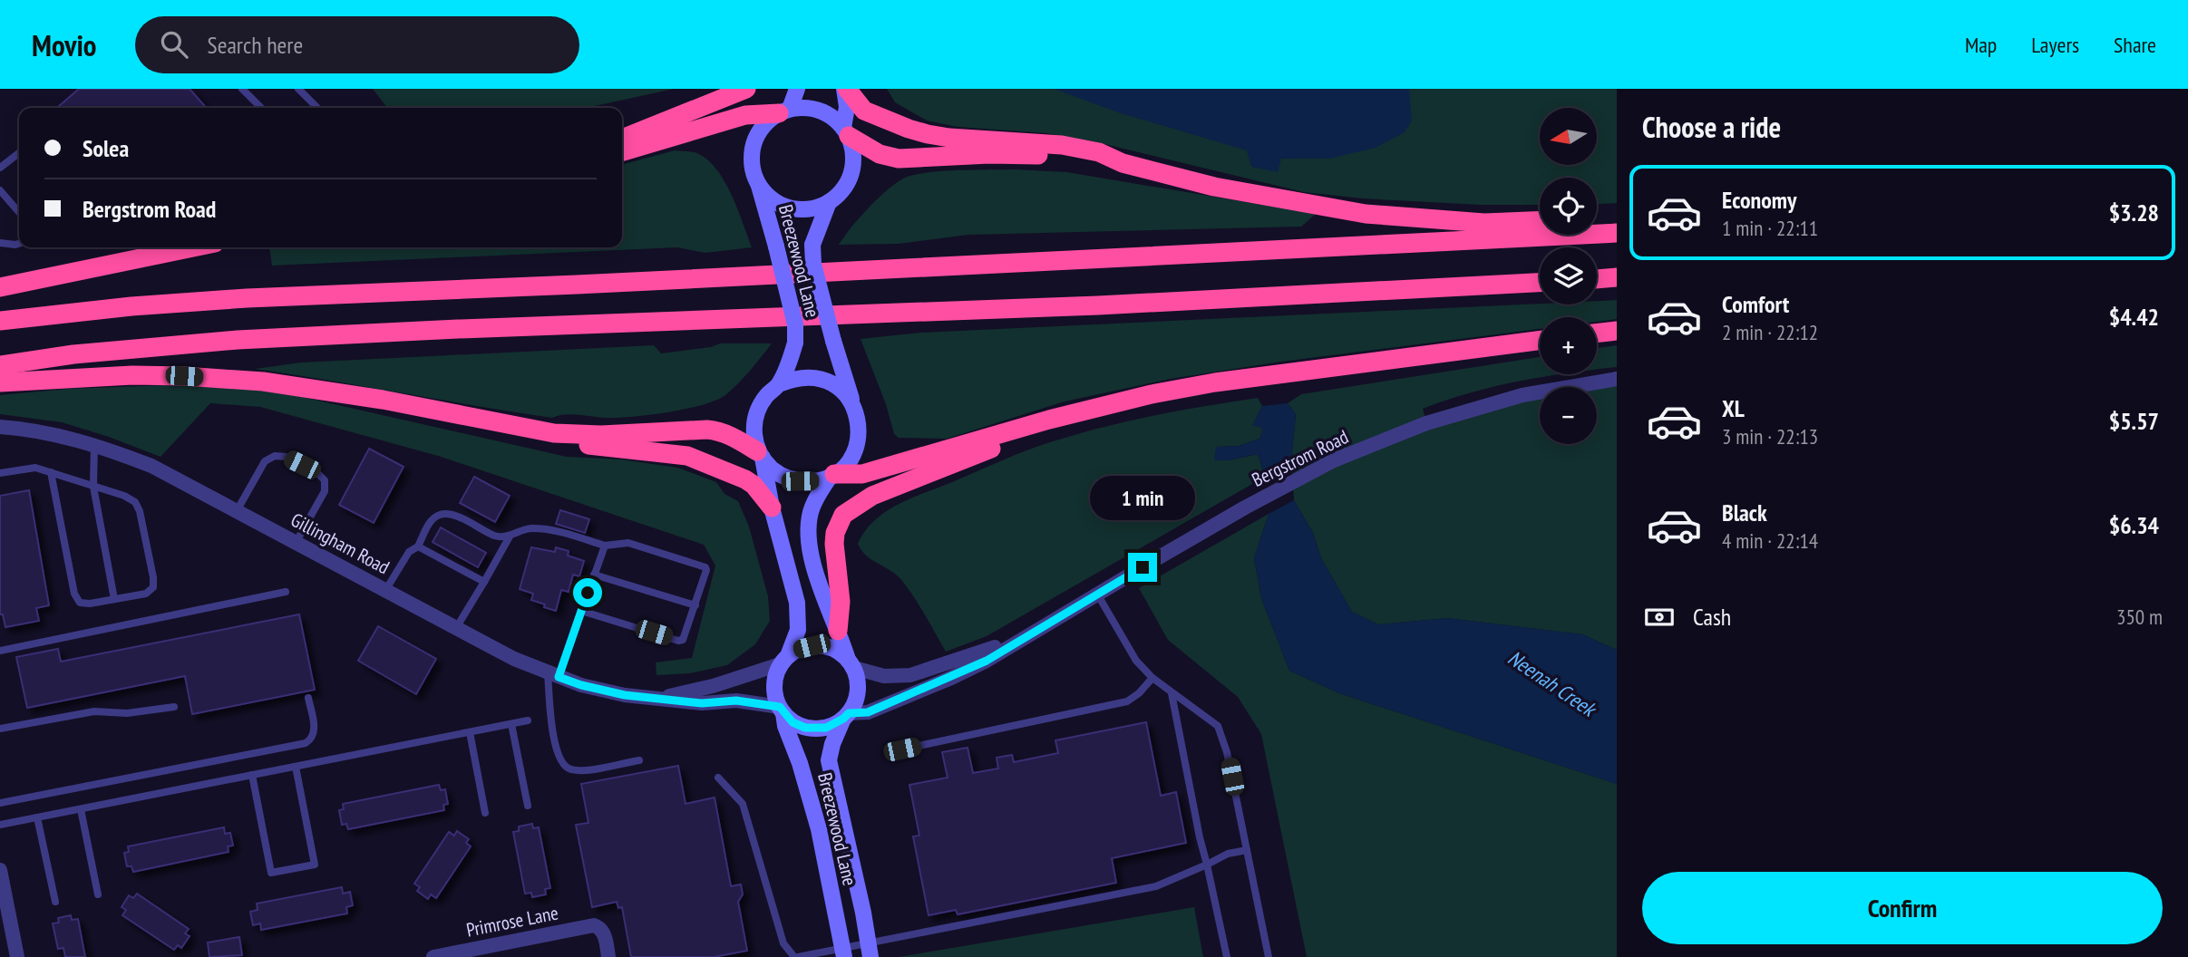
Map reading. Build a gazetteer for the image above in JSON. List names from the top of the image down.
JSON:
{
  "streets": {
    "main road": ["Breezewood Lane"],
    "street": ["Bergstrom Road", "Gillingham Road", "Primrose Lane"]
  },
  "crossings": [
    ["Breezewood Lane", "Bergstrom Road"],
    ["Breezewood Lane", "Gillingham Road"],
    ["Bergstrom Road", "Gillingham Road"]
  ],
  "water": ["Neenah Creek"],
  "north": "left",
  "page": {
    "header": "Movio",
    "search": "Search here",
    "nav": ["Map", "Layers", "Share"],
    "heading": "Choose a ride",
    "map_buttons": ["+", "−"],
    "banner": ["Solea", "Bergstrom Road"],
    "list": [
      {
        "name": "Economy",
        "note": "1 min · 22:11",
        "value": "$3.28"
      },
      {
        "name": "Comfort",
        "note": "2 min · 22:12",
        "value": "$4.42"
      },
      {
        "name": "XL",
        "note": "3 min · 22:13",
        "value": "$5.57"
      },
      {
        "name": "Black",
        "note": "4 min · 22:14",
        "value": "$6.34"
      }
    ],
    "bubble": "1 min",
    "pay": ["Cash", "350 m"],
    "buttons": "Confirm"
  }
}
